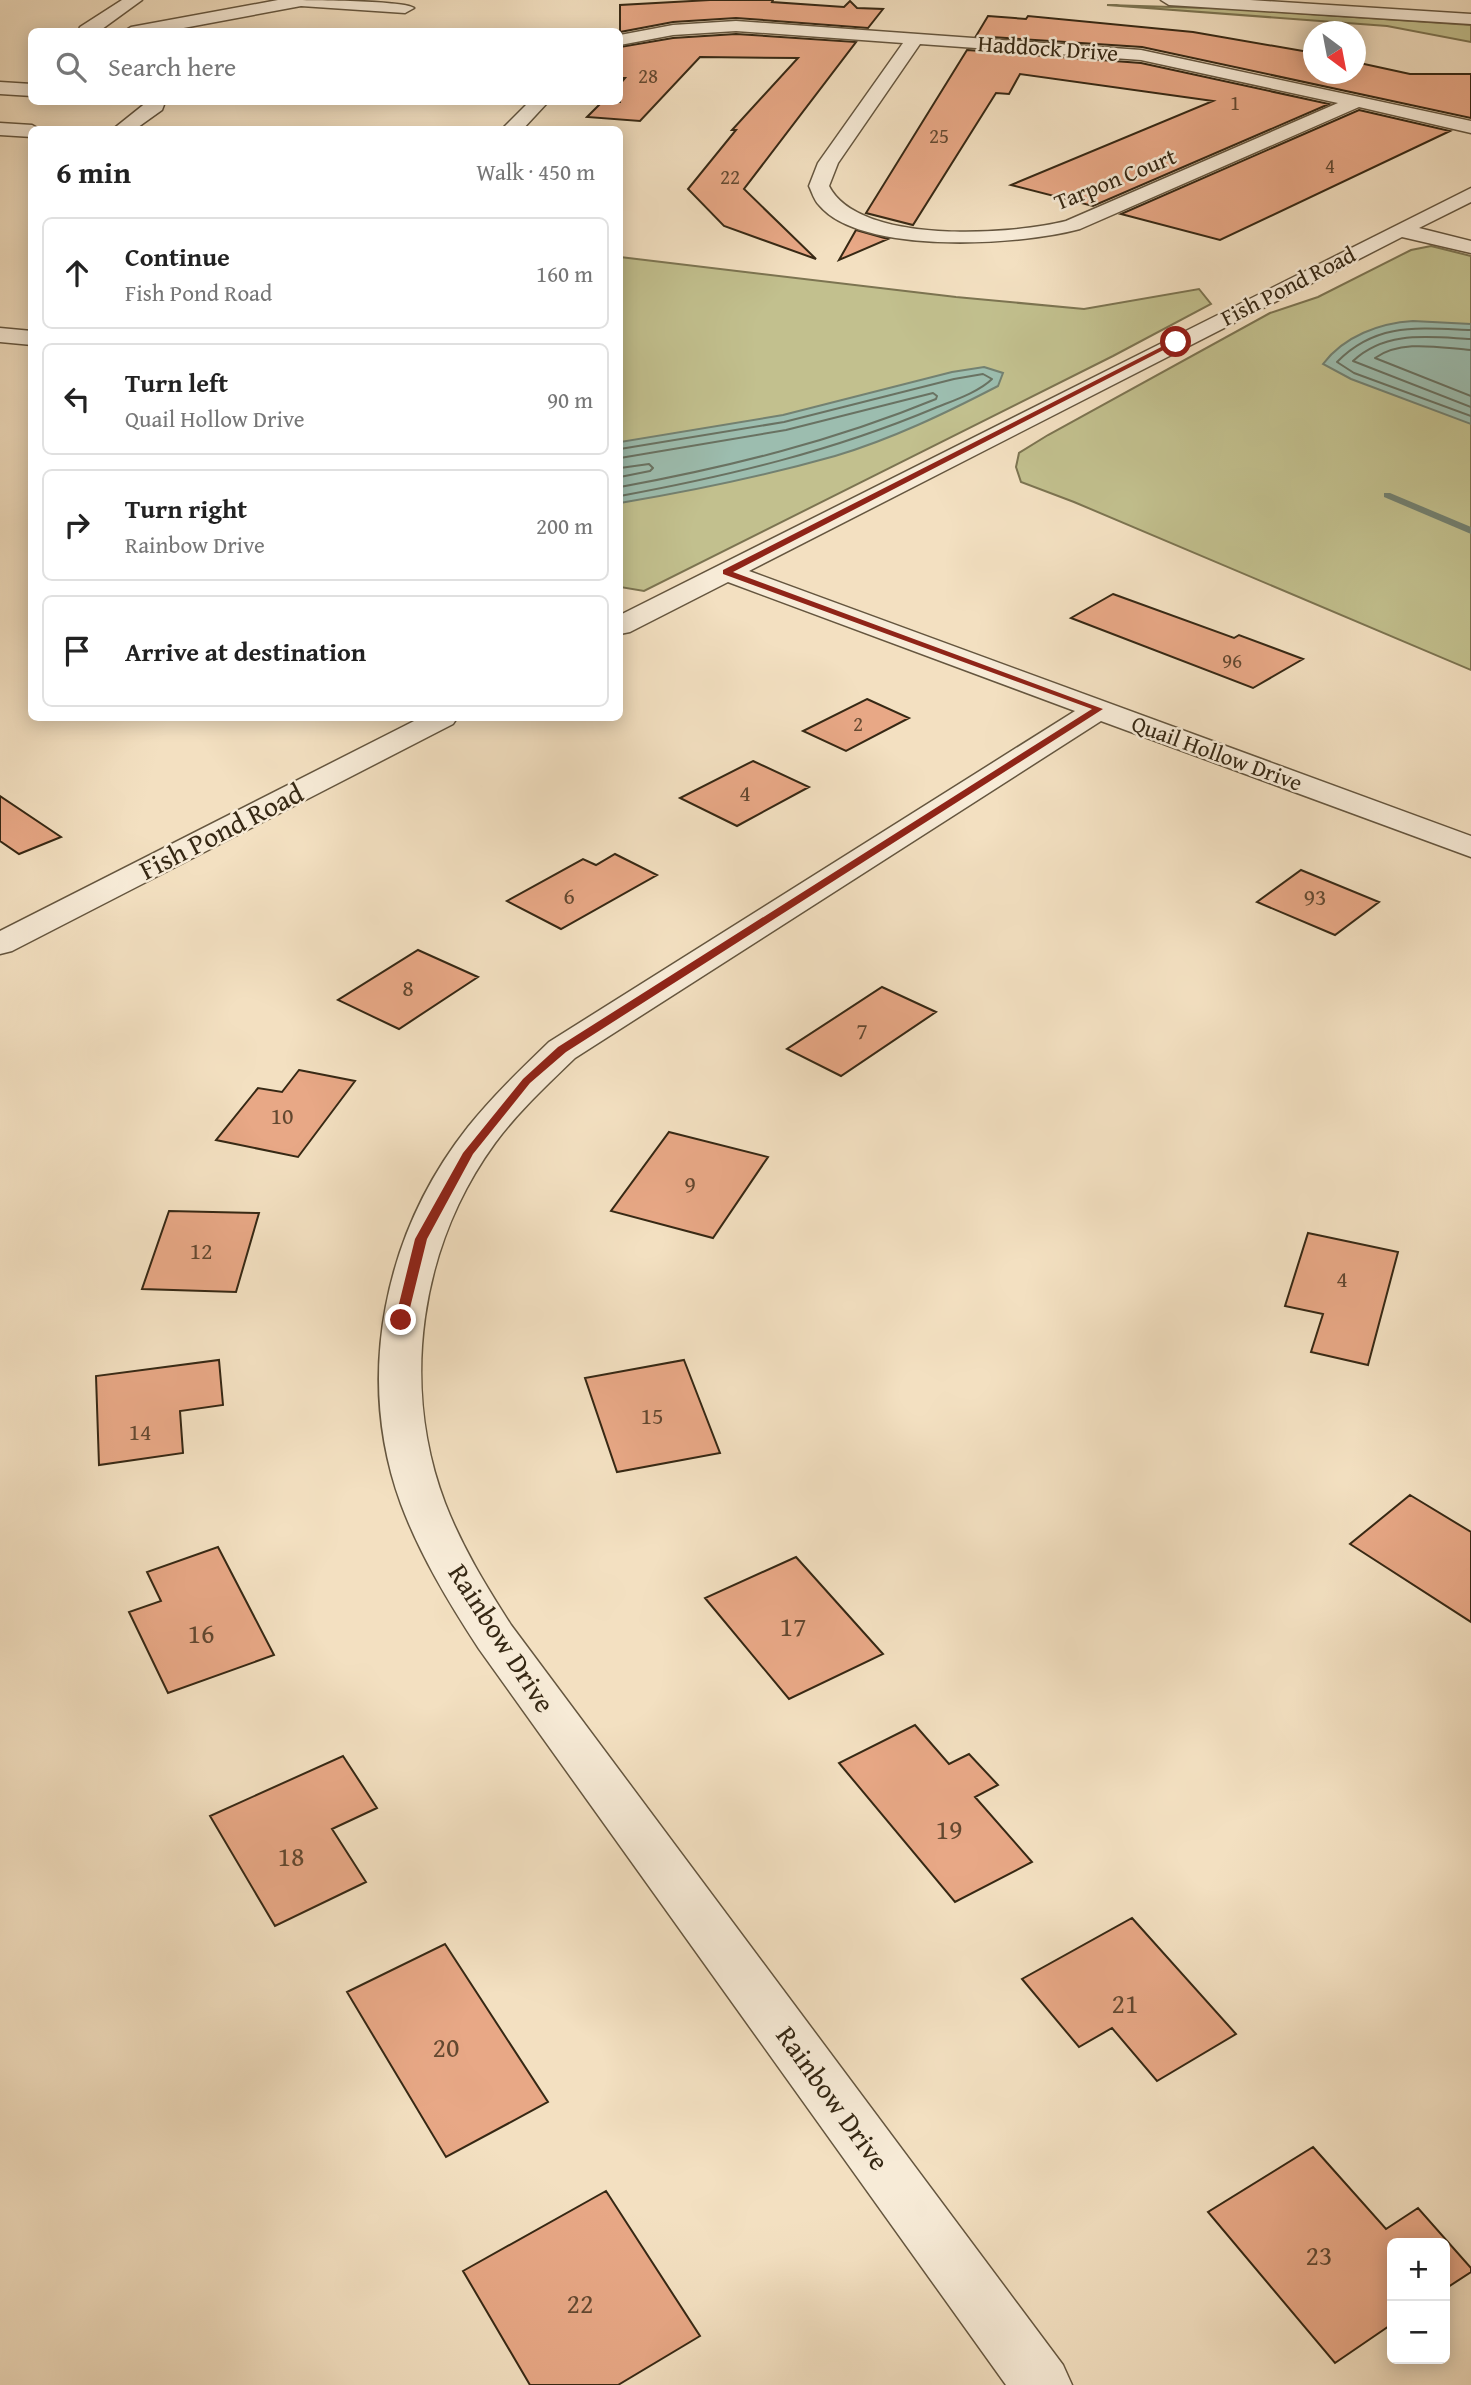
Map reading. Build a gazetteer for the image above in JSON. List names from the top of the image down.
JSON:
{
  "streets": {
    "street": [
      "Haddock Drive",
      "Tarpon Court",
      "Fish Pond Road",
      "Quail Hollow Drive",
      "Rainbow Drive"
    ]
  },
  "crossings": [
    ["Haddock Drive", "Tarpon Court"],
    ["Fish Pond Road", "Quail Hollow Drive"],
    ["Quail Hollow Drive", "Rainbow Drive"]
  ],
  "house_numbers": [
    "28",
    "1",
    "25",
    "4",
    "22",
    "96",
    "2",
    "4",
    "6",
    "93",
    "8",
    "7",
    "10",
    "9",
    "12",
    "4",
    "15",
    "14",
    "17",
    "16",
    "19",
    "18",
    "21",
    "20",
    "23",
    "22"
  ],
  "north": "bottom right",
  "page": {
    "search": "Search here",
    "heading": ["6 min", "Walk · 450 m"],
    "list": [
      ["Continue", "Fish Pond Road", "160 m"],
      ["Turn left", "Quail Hollow Drive", "90 m"],
      ["Turn right", "Rainbow Drive", "200 m"],
      "Arrive at destination"
    ],
    "map_buttons": ["+", "−"]
  }
}
